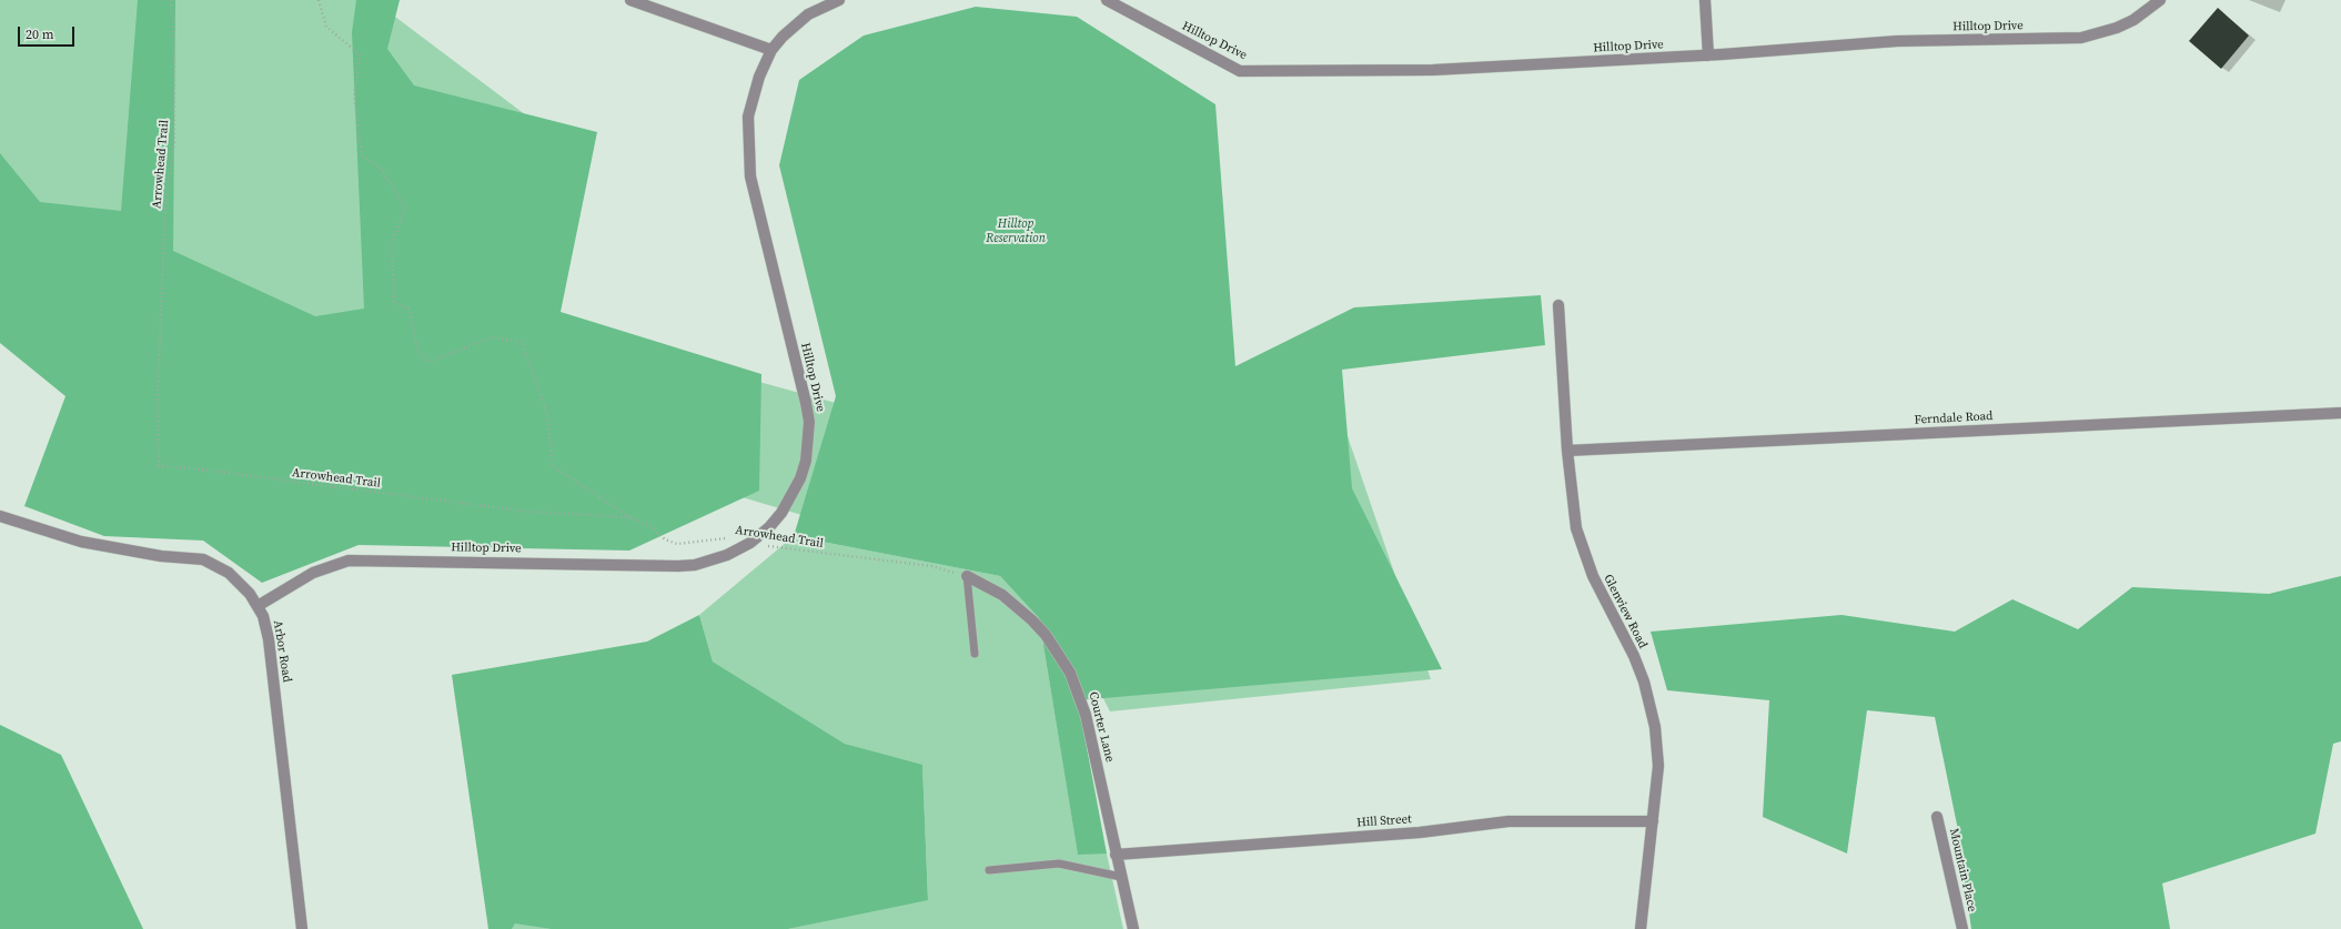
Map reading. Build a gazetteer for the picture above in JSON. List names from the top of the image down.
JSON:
{
  "streets": {
    "street": [
      "Hilltop Drive",
      "Ferndale Road",
      "Glenview Road",
      "Arbor Road",
      "Courter Lane",
      "Hill Street",
      "Mountain Place"
    ],
    "path": ["Arrowhead Trail"]
  },
  "crossings": [
    ["Hilltop Drive", "Arrowhead Trail"],
    ["Hilltop Drive", "Arbor Road"],
    ["Arrowhead Trail", "Courter Lane"],
    ["Ferndale Road", "Glenview Road"],
    ["Glenview Road", "Hill Street"],
    ["Courter Lane", "Hill Street"]
  ],
  "parks": ["Hilltop Reservation"],
  "scale_bar": "20 m"
}
